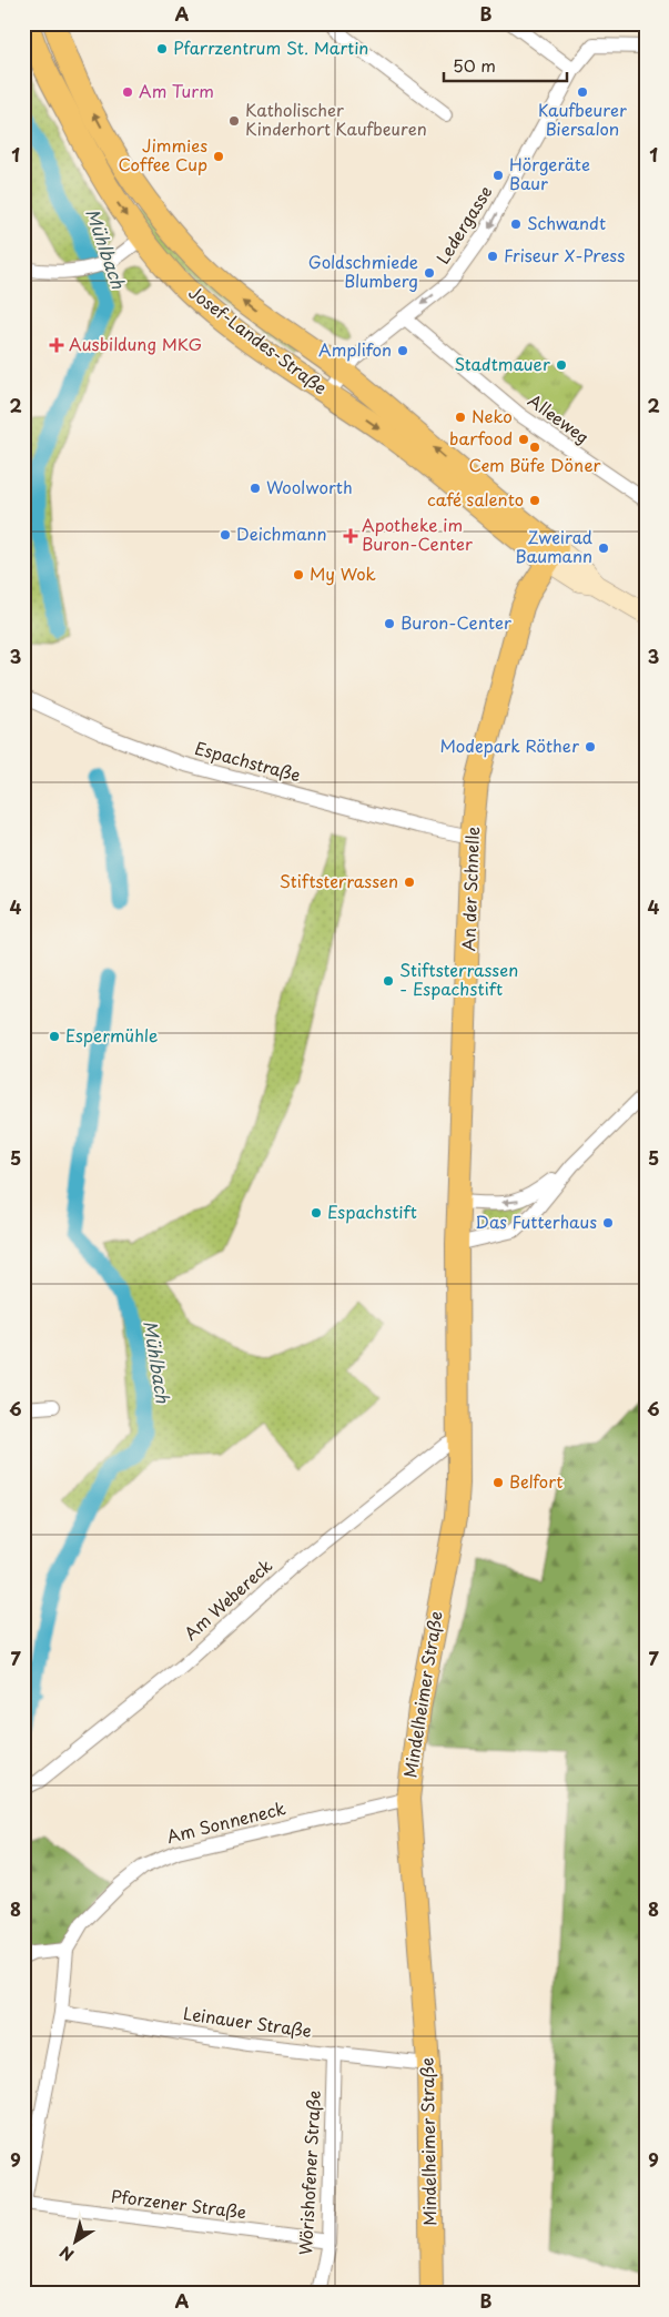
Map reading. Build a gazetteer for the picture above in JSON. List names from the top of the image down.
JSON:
{
  "streets": {
    "main road": ["Josef-Landes-Straße", "An der Schnelle", "Mindelheimer Straße"],
    "street": [
      "Ledergasse",
      "Alleeweg",
      "Espachstraße",
      "Am Webereck",
      "Am Sonneneck",
      "Leinauer Straße",
      "Wörishofener Straße",
      "Pforzener Straße"
    ]
  },
  "crossings": [
    ["Ledergasse", "Josef-Landes-Straße"],
    ["Ledergasse", "Alleeweg"],
    ["Josef-Landes-Straße", "An der Schnelle"],
    ["Espachstraße", "An der Schnelle"],
    ["An der Schnelle", "Mindelheimer Straße"],
    ["Am Webereck", "Mindelheimer Straße"],
    ["Mindelheimer Straße", "Am Sonneneck"],
    ["Mindelheimer Straße", "Leinauer Straße"],
    ["Leinauer Straße", "Wörishofener Straße"],
    ["Wörishofener Straße", "Pforzener Straße"]
  ],
  "one_way": ["Ledergasse"],
  "water": ["Mühlbach"],
  "places": {
    "other": [
      "Pfarrzentrum St. Martin",
      "Am Turm",
      "Kaufbeurer Biersalon",
      "Katholischer Kinderhort Kaufbeuren",
      "Jimmies Coffee Cup",
      "Hörgeräte Baur",
      "Schwandt",
      "Friseur X-Press",
      "Goldschmiede Blumberg",
      "Amplifon",
      "Stadtmauer",
      "Neko",
      "barfood",
      "Cem Büfe Döner",
      "Woolworth",
      "café salento",
      "Deichmann",
      "Zweirad Baumann",
      "My Wok",
      "Buron-Center",
      "Modepark Röther",
      "Stiftsterrassen",
      "Stiftsterrassen - Espachstift",
      "Espermühle",
      "Espachstift",
      "Das Futterhaus",
      "Belfort"
    ],
    "health": ["Ausbildung MKG", "Apotheke im Buron-Center"]
  },
  "scale_bar": "50 m",
  "north": "bottom left",
  "grid": {
    "columns": ["A", "B"],
    "rows": [
      "1",
      "2",
      "3",
      "4",
      "5",
      "6",
      "7",
      "8",
      "9"
    ]
  }
}
